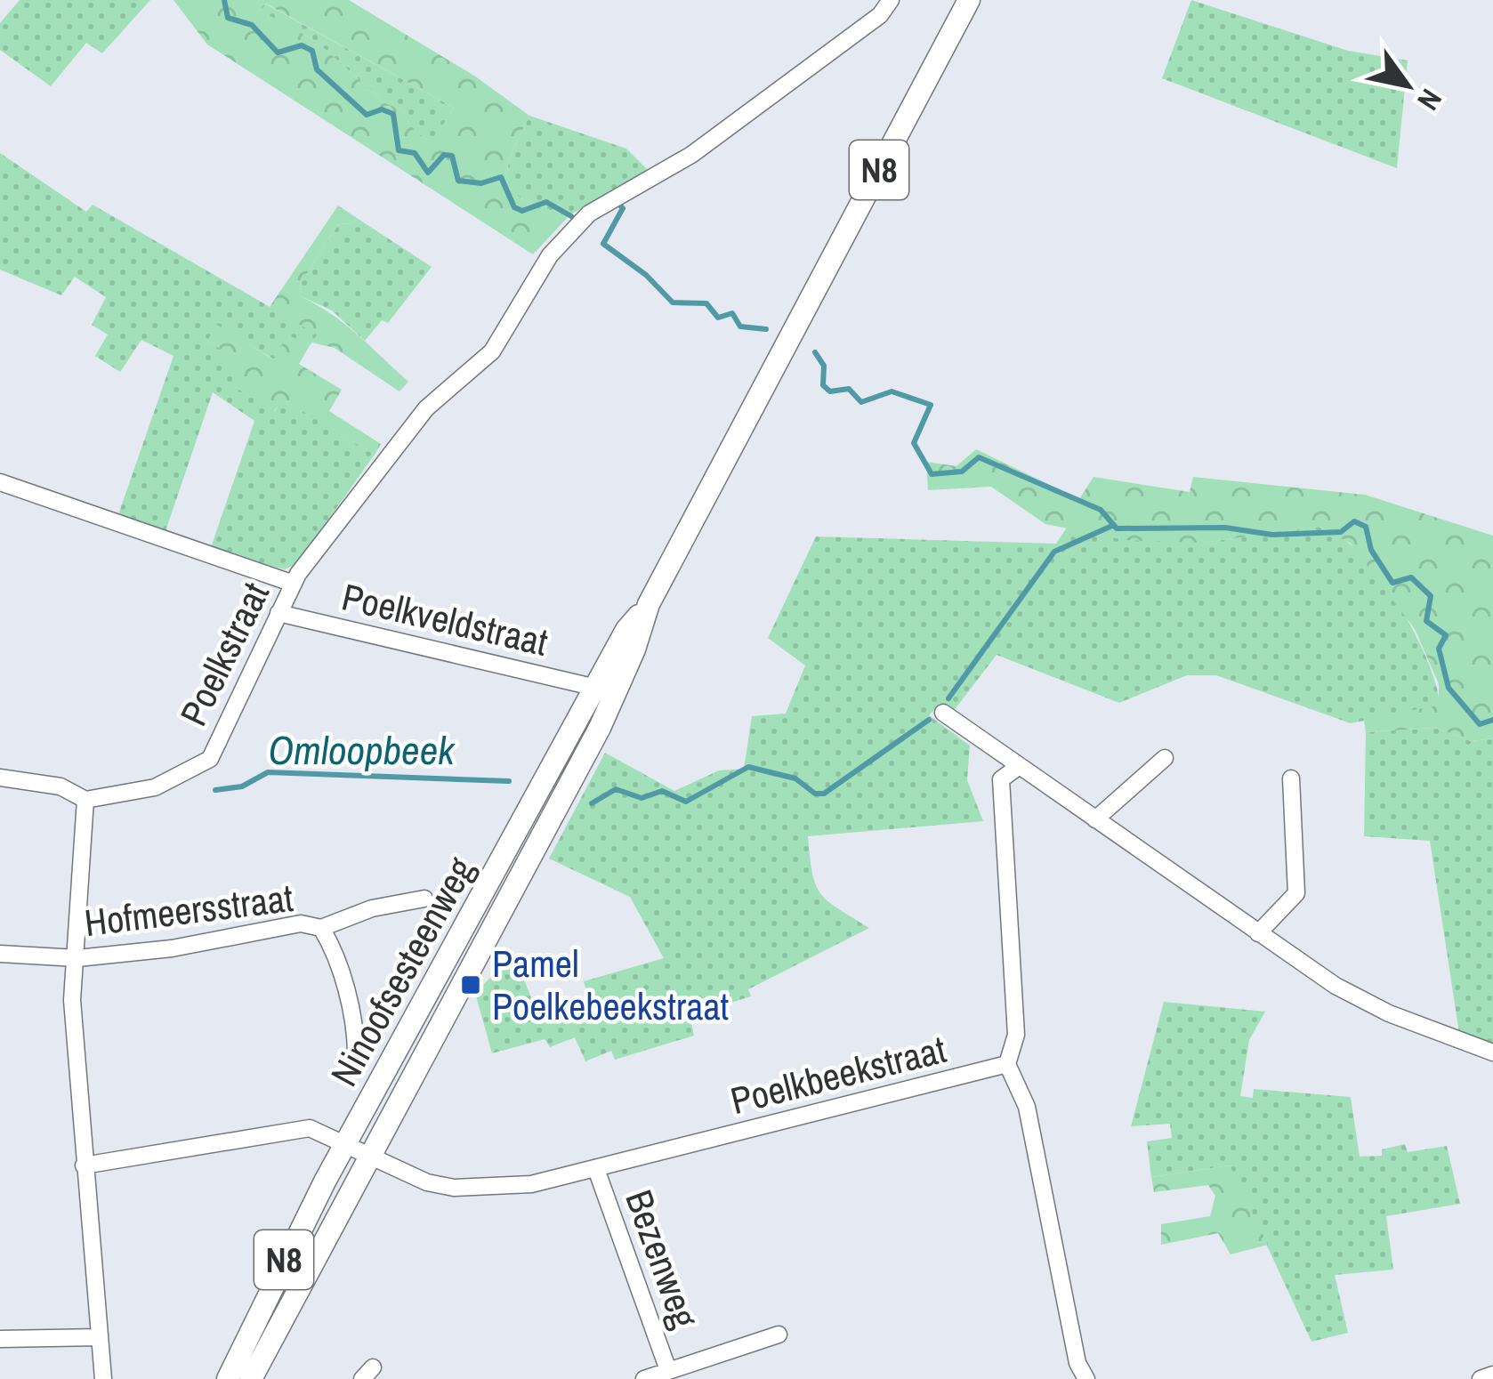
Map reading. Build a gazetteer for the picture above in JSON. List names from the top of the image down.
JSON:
{
  "streets": {
    "main road": ["N8", "Ninoofsesteenweg"],
    "street": [
      "Poelkveldstraat",
      "Poelkstraat",
      "Hofmeersstraat",
      "Poelkbeekstraat",
      "Bezenweg"
    ]
  },
  "crossings": [
    ["Poelkveldstraat", "Poelkstraat"],
    ["Poelkveldstraat", "Ninoofsesteenweg"],
    ["Ninoofsesteenweg", "Poelkbeekstraat"],
    ["Poelkbeekstraat", "Bezenweg"]
  ],
  "water": ["Omloopbeek"],
  "places": {
    "transit": ["Pamel Poelkebeekstraat"]
  },
  "north": "bottom right"
}
